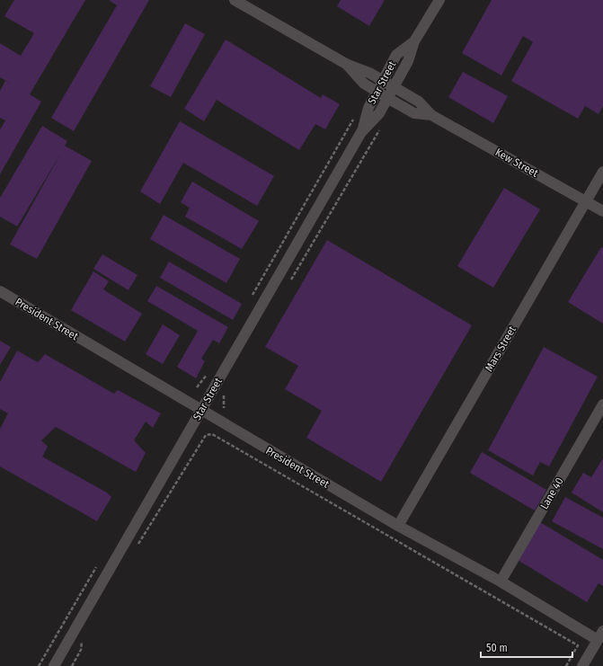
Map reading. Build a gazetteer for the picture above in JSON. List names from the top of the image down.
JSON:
{
  "streets": {
    "street": [
      "Star Street",
      "Kew Street",
      "President Street",
      "Mars Street",
      "Lane 40"
    ]
  },
  "crossings": [
    ["Star Street", "Kew Street"],
    ["Star Street", "President Street"],
    ["Kew Street", "Mars Street"],
    ["President Street", "Mars Street"],
    ["President Street", "Lane 40"]
  ],
  "scale_bar": "50 m"
}
